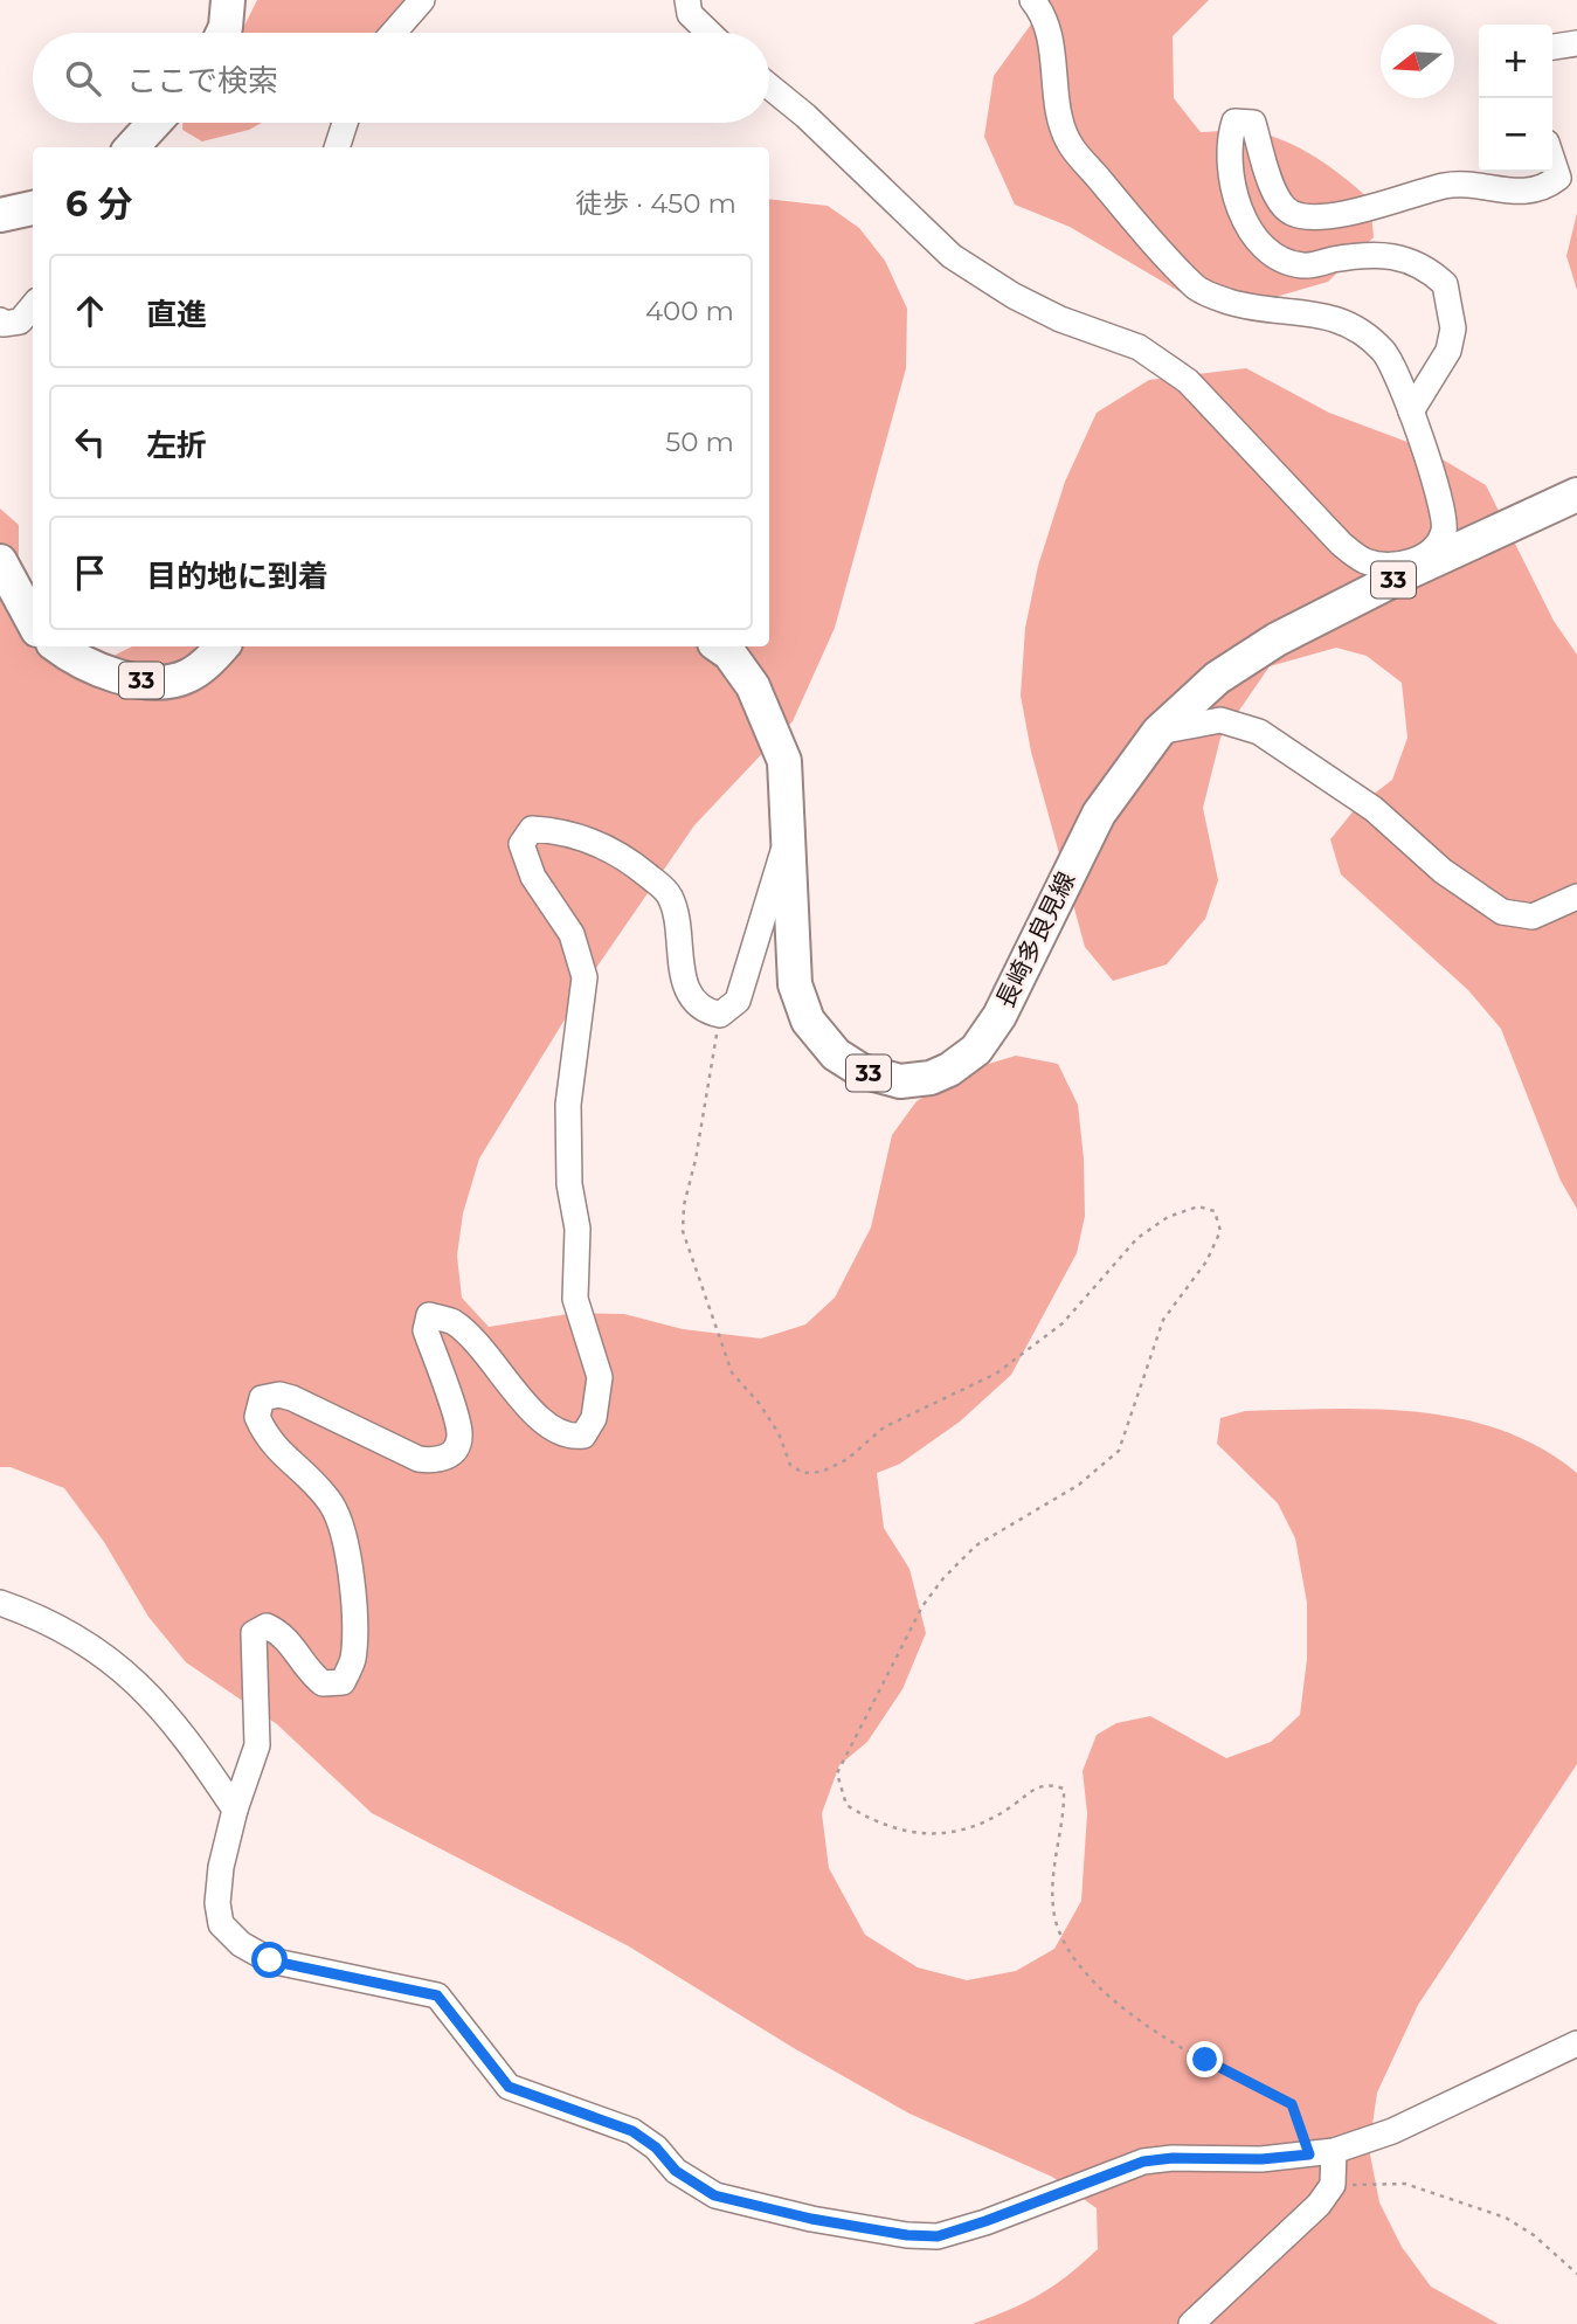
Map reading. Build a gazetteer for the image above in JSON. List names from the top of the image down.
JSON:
{
  "streets": {
    "main road": ["33", "長崎多良見線"]
  },
  "north": "left",
  "page": {
    "map_buttons": ["+", "−"],
    "search": "ここで検索",
    "heading": ["6 分", "徒歩 · 450 m"],
    "list": [
      ["直進", "400 m"],
      ["左折", "50 m"],
      "目的地に到着"
    ]
  }
}
